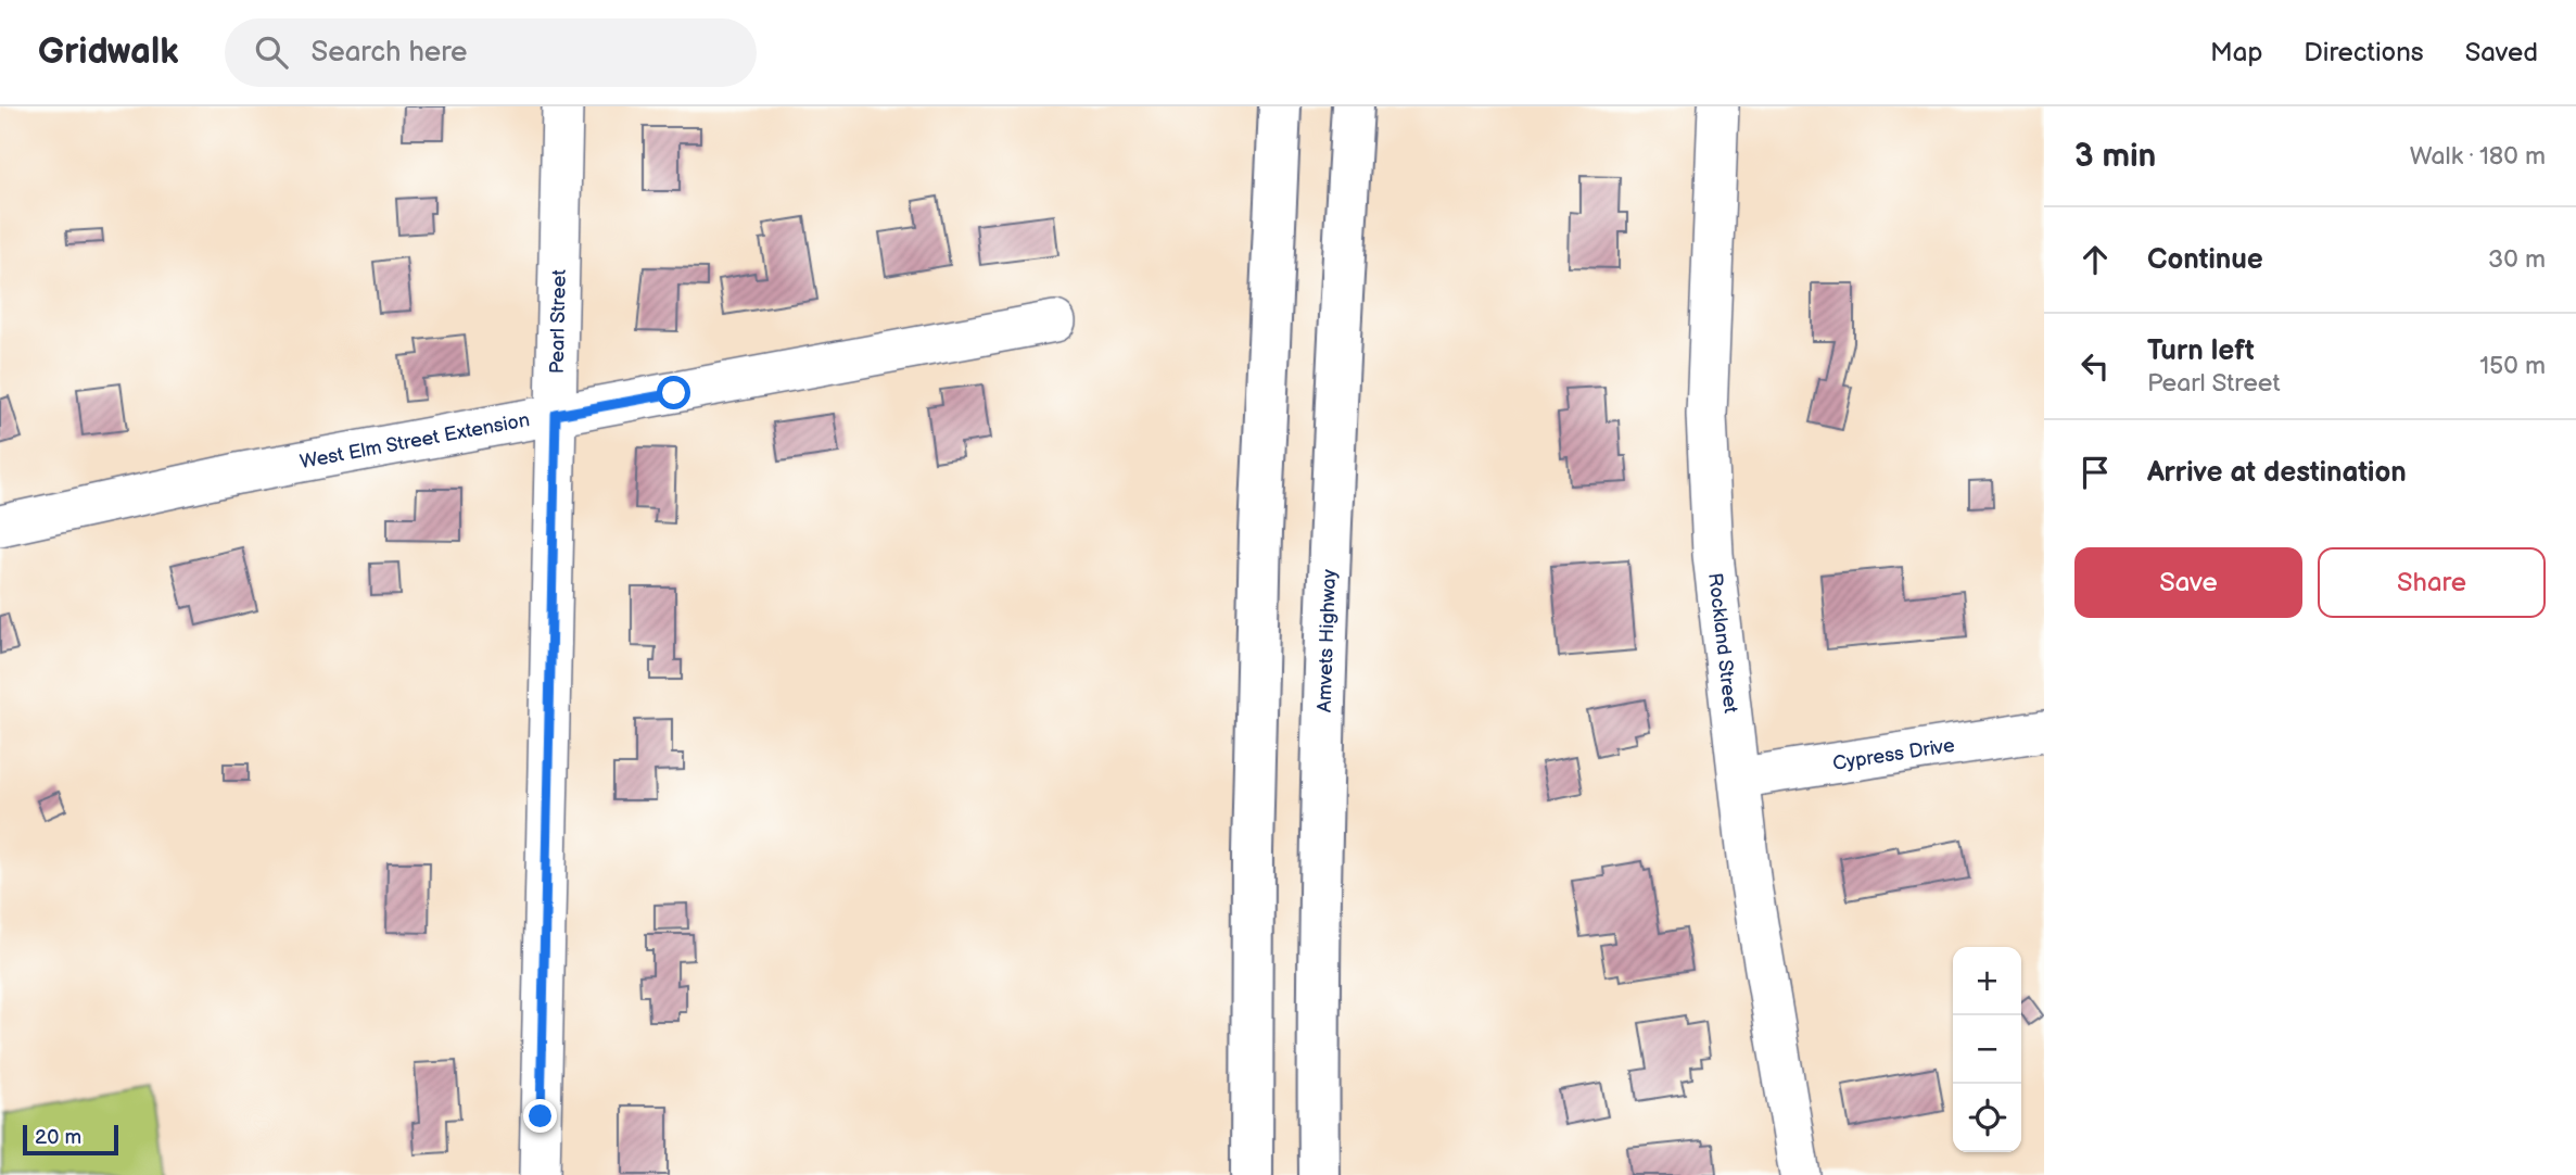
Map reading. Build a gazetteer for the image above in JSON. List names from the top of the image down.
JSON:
{
  "streets": {
    "highway": ["Amvets Highway"],
    "street": [
      "Pearl Street",
      "West Elm Street Extension",
      "Rockland Street",
      "Cypress Drive"
    ]
  },
  "crossings": [
    ["Pearl Street", "West Elm Street Extension"],
    ["Rockland Street", "Cypress Drive"]
  ],
  "scale_bar": "20 m",
  "page": {
    "header": "Gridwalk",
    "search": "Search here",
    "nav": ["Map", "Directions", "Saved"],
    "heading": ["3 min", "Walk · 180 m"],
    "list": [
      ["Continue", "30 m"],
      ["Turn left", "Pearl Street", "150 m"],
      "Arrive at destination"
    ],
    "buttons": ["Save", "Share"],
    "map_buttons": ["+", "−"],
    "scale": "20 m"
  }
}
